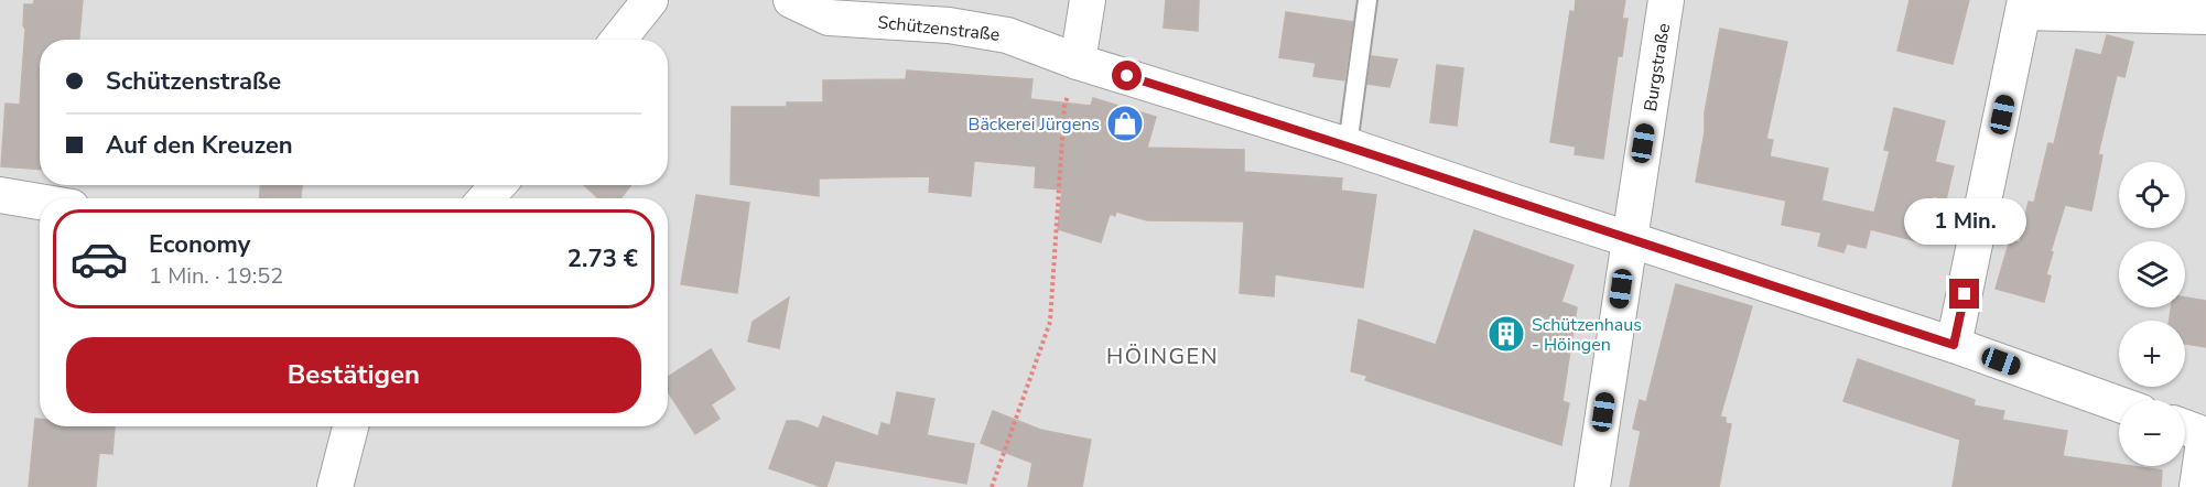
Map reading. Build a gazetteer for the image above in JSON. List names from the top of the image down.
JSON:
{
  "streets": {
    "street": ["Schützenstraße", "Burgstraße"]
  },
  "crossings": [
    ["Schützenstraße", "Burgstraße"]
  ],
  "districts": ["HÖINGEN"],
  "places": {
    "shop": ["Bäckerei Jürgens"],
    "building": ["Schützenhaus - Höingen"]
  },
  "page": {
    "banner": ["Schützenstraße", "Auf den Kreuzen"],
    "map_buttons": ["+", "−"],
    "bubble": "1 Min.",
    "list": [
      {
        "name": "Economy",
        "note": "1 Min. · 19:52",
        "value": "2.73 €"
      }
    ],
    "buttons": "Bestätigen"
  }
}
